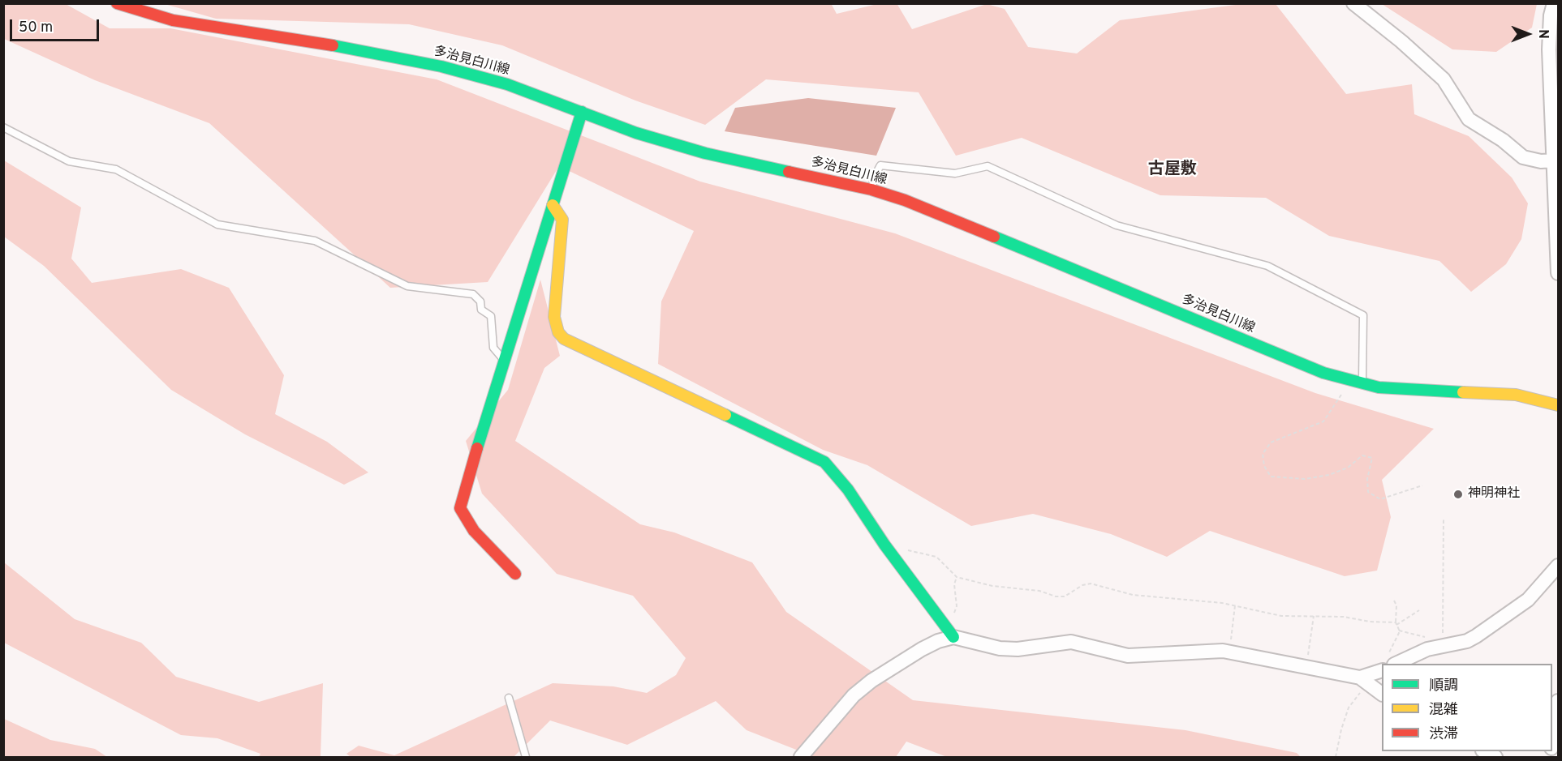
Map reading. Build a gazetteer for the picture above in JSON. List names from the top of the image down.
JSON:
{
  "streets": {
    "main road": ["多治見白川線"]
  },
  "districts": ["古屋敷"],
  "places": ["神明神社"],
  "legend": ["順調", "混雑", "渋滞"],
  "scale_bar": "50 m",
  "north": "right"
}
